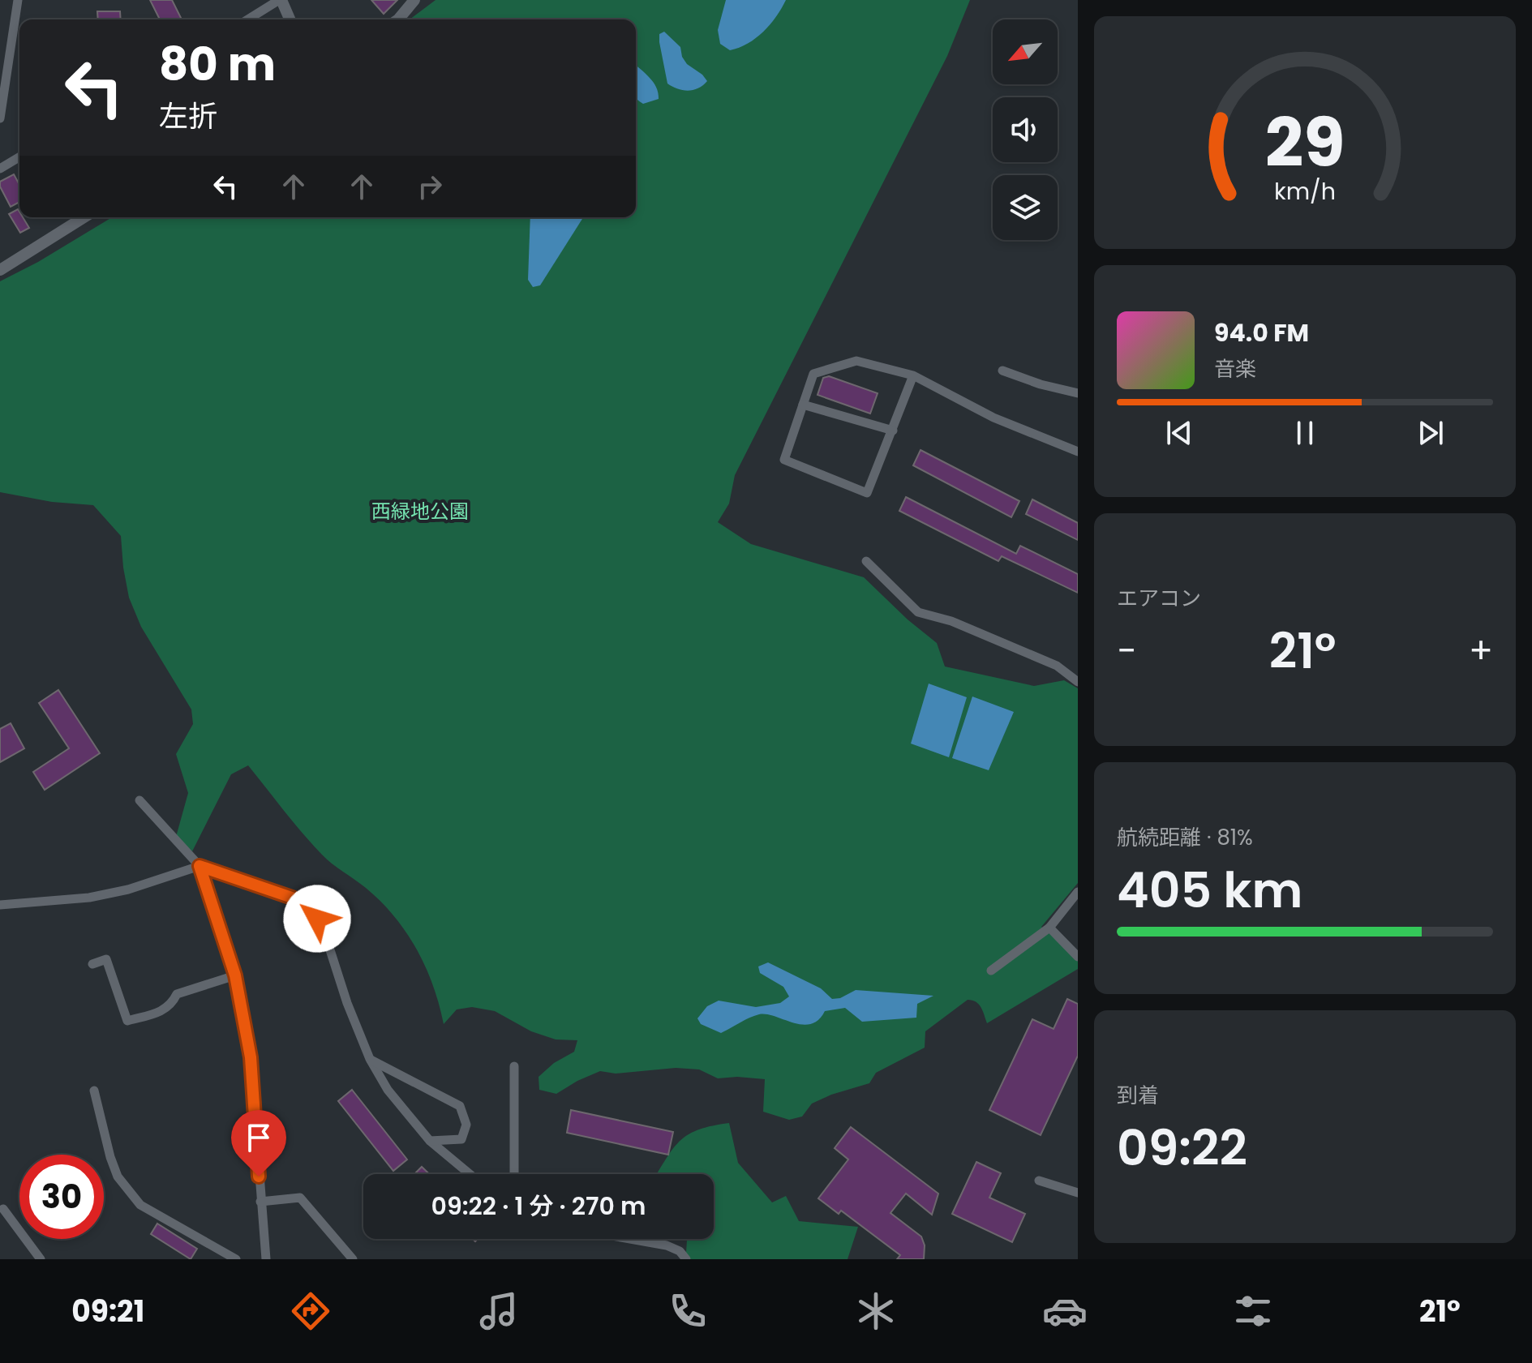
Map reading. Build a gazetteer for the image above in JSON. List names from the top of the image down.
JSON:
{
  "parks": ["西緑地公園"],
  "north": "bottom left",
  "page": {
    "turn": ["80 m", "左折"],
    "song": ["94.0 FM", "音楽"],
    "tile": [
      "エアコン",
      ["航続距離 · 81%", "405 km"],
      ["到着", "09:22"]
    ],
    "heat": ["−", "21°", "+"],
    "limit": "30",
    "trip": "09:22 · 1 分 · 270 m",
    "tabs": ["09:21", "21°"],
    "gauge": ["29", "km/h"]
  }
}
